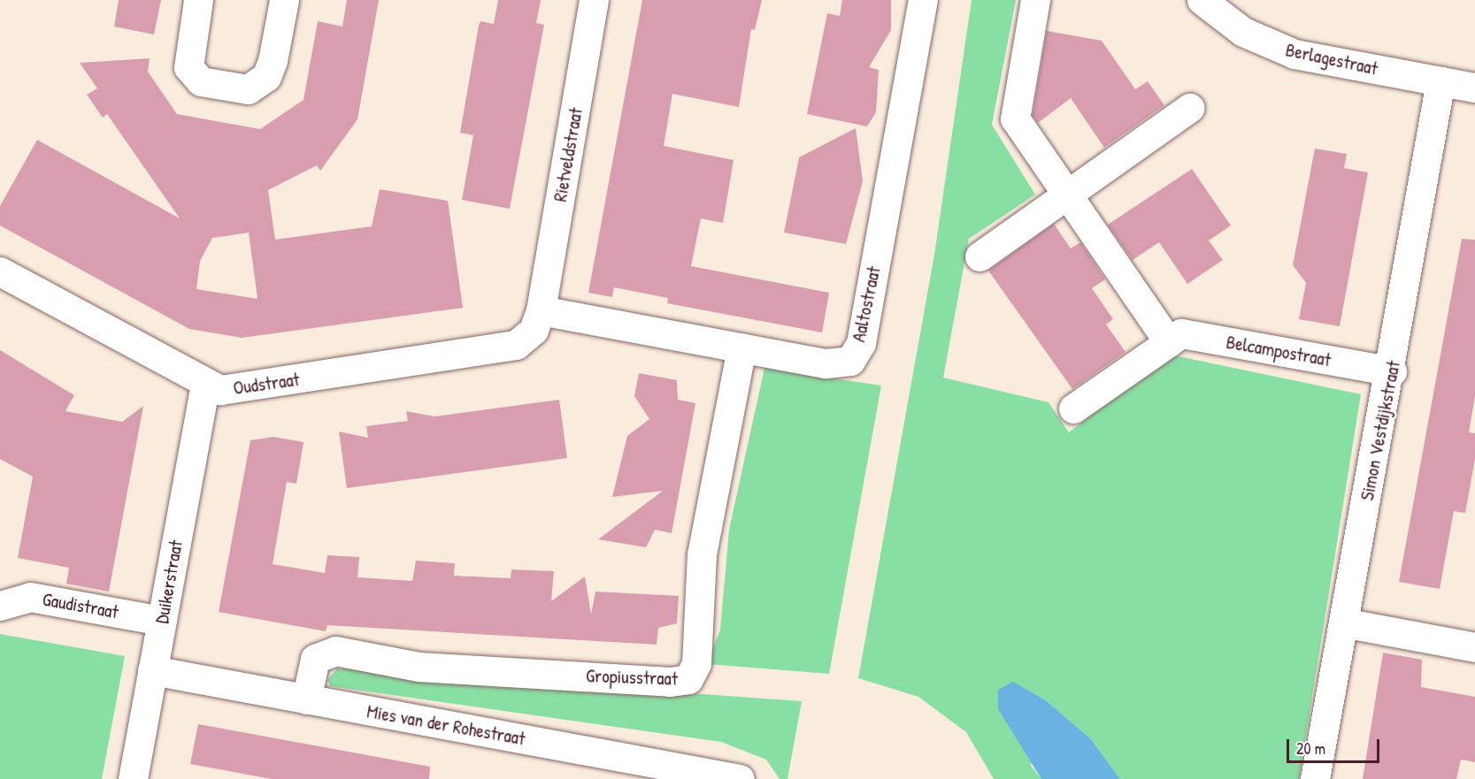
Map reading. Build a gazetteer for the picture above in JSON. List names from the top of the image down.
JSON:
{
  "streets": {
    "street": [
      "Berlagestraat",
      "Rietveldstraat",
      "Aaltostraat",
      "Belcampostraat",
      "Oudstraat",
      "Simon Vestdijkstraat",
      "Duikerstraat",
      "Gaudistraat",
      "Gropiusstraat",
      "Mies van der Rohestraat"
    ]
  },
  "crossings": [
    ["Berlagestraat", "Simon Vestdijkstraat"],
    ["Rietveldstraat", "Aaltostraat"],
    ["Rietveldstraat", "Oudstraat"],
    ["Aaltostraat", "Oudstraat"],
    ["Aaltostraat", "Gropiusstraat"],
    ["Belcampostraat", "Simon Vestdijkstraat"],
    ["Oudstraat", "Duikerstraat"],
    ["Duikerstraat", "Gaudistraat"],
    ["Duikerstraat", "Mies van der Rohestraat"],
    ["Gropiusstraat", "Mies van der Rohestraat"]
  ],
  "scale_bar": "20 m"
}
